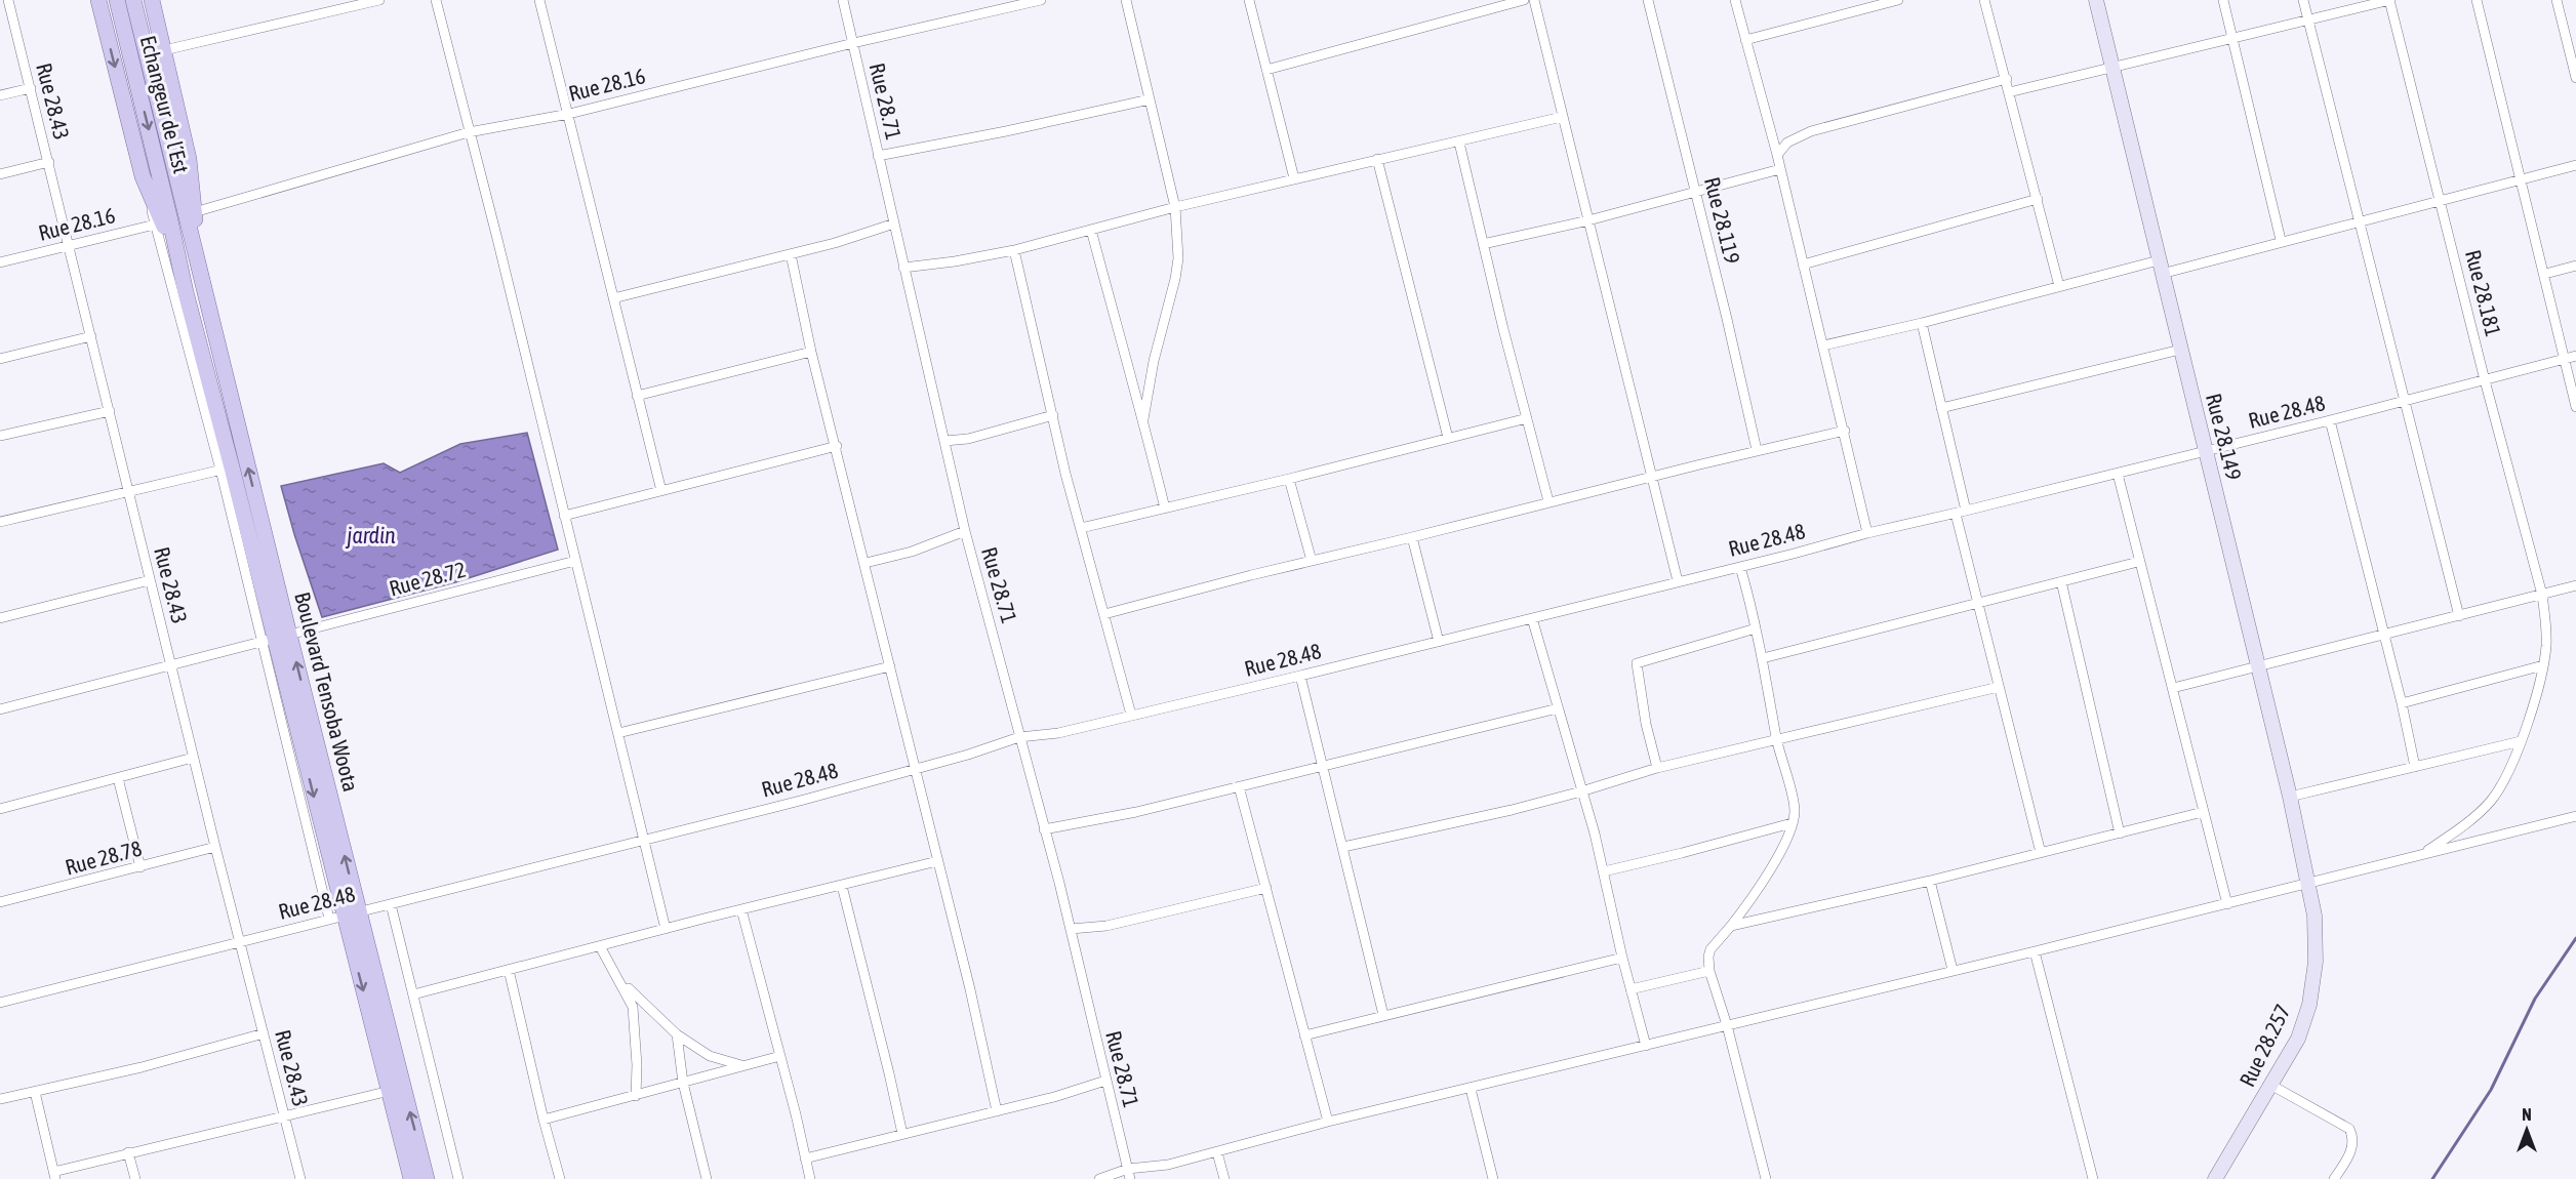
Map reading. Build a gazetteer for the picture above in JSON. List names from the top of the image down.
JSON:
{
  "streets": {
    "main road": ["Echangeur de l´Est", "Boulevard Tensoba Woota"],
    "street": [
      "Rue 28.16",
      "Rue 28.43",
      "Rue 28.71",
      "Rue 28.119",
      "Rue 28.181",
      "Rue 28.48",
      "Rue 28.149",
      "Rue 28.72",
      "Rue 28.78",
      "Rue 28.257"
    ]
  },
  "crossings": [
    ["Rue 28.16", "Rue 28.43"],
    ["Rue 28.16", "Rue 28.71"],
    ["Rue 28.16", "Echangeur de l´Est"],
    ["Rue 28.16", "Boulevard Tensoba Woota"],
    ["Rue 28.43", "Rue 28.48"],
    ["Rue 28.43", "Rue 28.72"],
    ["Rue 28.43", "Rue 28.78"],
    ["Rue 28.71", "Rue 28.48"],
    ["Echangeur de l´Est", "Boulevard Tensoba Woota"],
    ["Rue 28.181", "Rue 28.48"],
    ["Rue 28.48", "Rue 28.149"],
    ["Rue 28.48", "Boulevard Tensoba Woota"],
    ["Rue 28.149", "Rue 28.257"],
    ["Rue 28.72", "Boulevard Tensoba Woota"]
  ],
  "water": ["jardin"],
  "north": "top"
}
